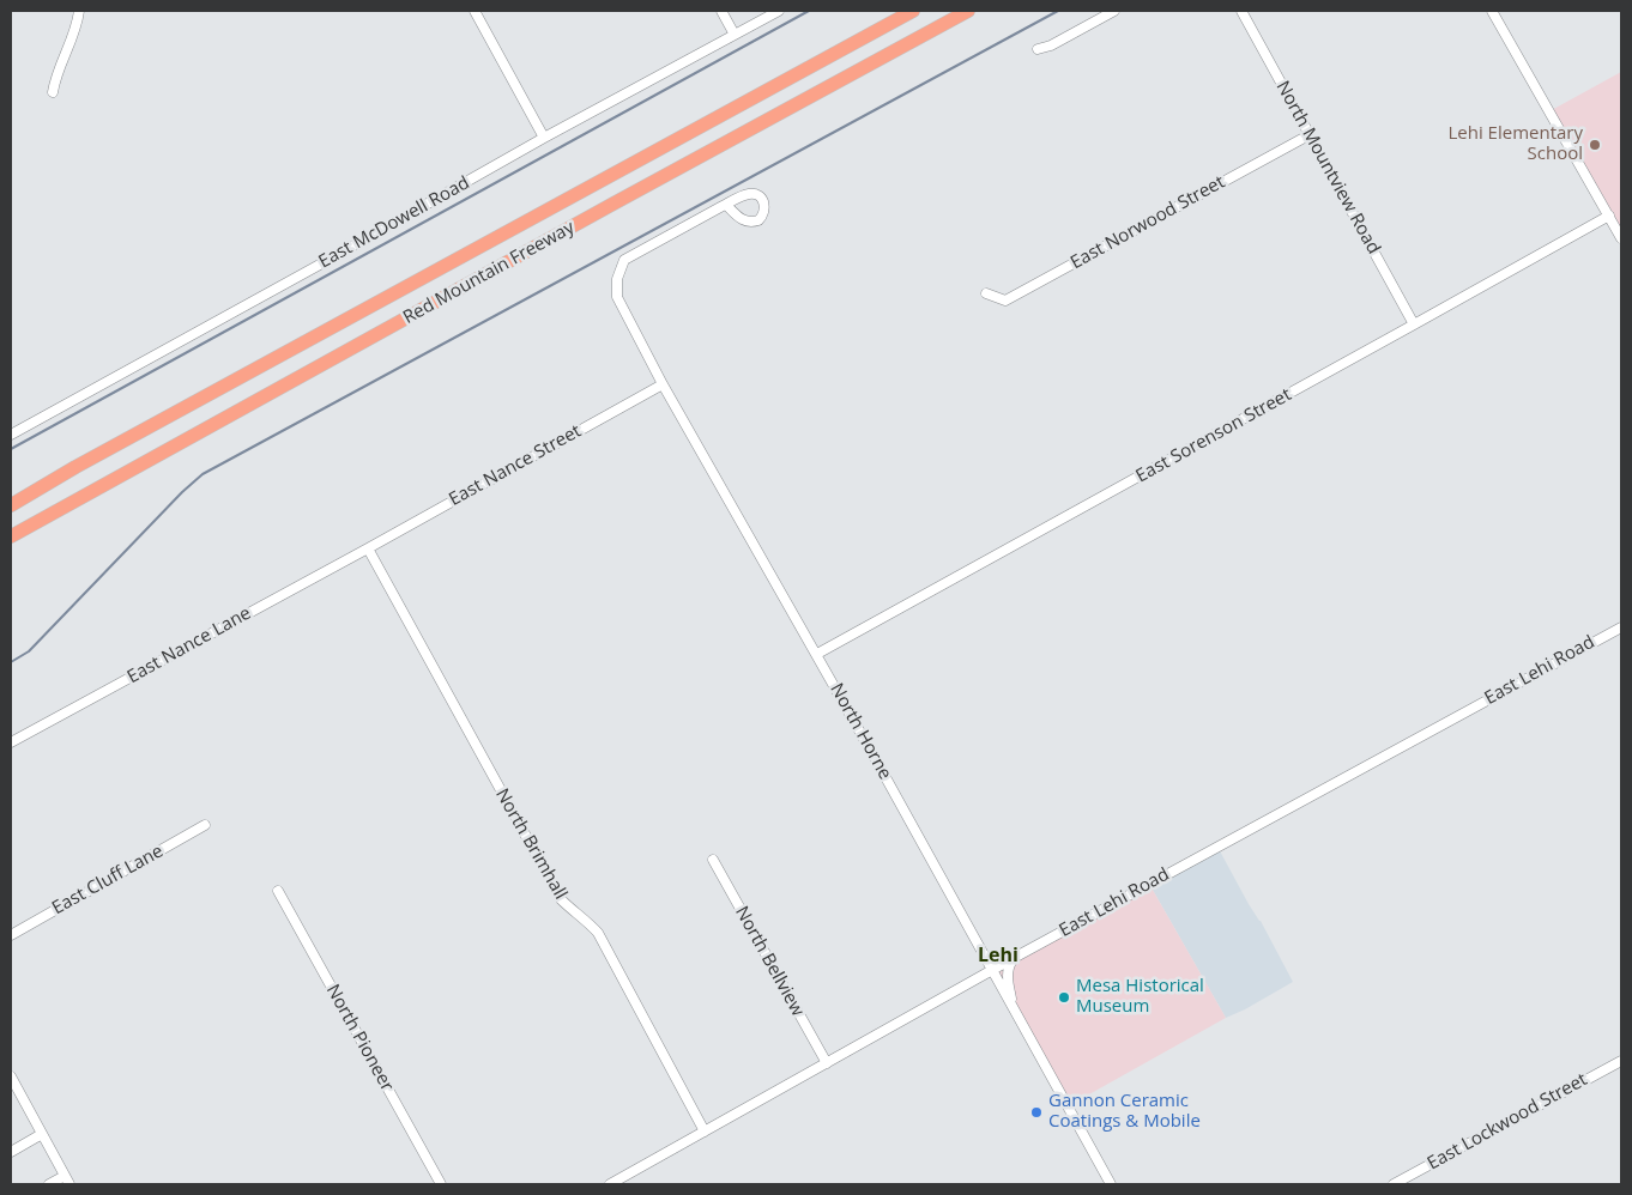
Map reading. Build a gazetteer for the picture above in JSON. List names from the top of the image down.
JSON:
{
  "streets": {
    "highway": ["Red Mountain Freeway"],
    "street": [
      "North Mountview Road",
      "East McDowell Road",
      "East Norwood Street",
      "East Sorenson Street",
      "East Nance Street",
      "East Nance Lane",
      "East Lehi Road",
      "North Horne",
      "North Brimhall",
      "East Cluff Lane",
      "North Bellview",
      "North Pioneer",
      "East Lockwood Street"
    ]
  },
  "crossings": [
    ["North Mountview Road", "East Norwood Street"],
    ["North Mountview Road", "East Sorenson Street"],
    ["East Sorenson Street", "North Horne"],
    ["East Nance Street", "East Nance Lane"],
    ["East Nance Street", "North Horne"],
    ["East Nance Street", "North Brimhall"],
    ["East Nance Lane", "North Brimhall"],
    ["East Lehi Road", "North Horne"],
    ["East Lehi Road", "North Brimhall"],
    ["East Lehi Road", "North Bellview"]
  ],
  "districts": ["Lehi"],
  "places": ["Lehi Elementary School", "Mesa Historical Museum", "Gannon Ceramic Coatings & Mobile"]
}
